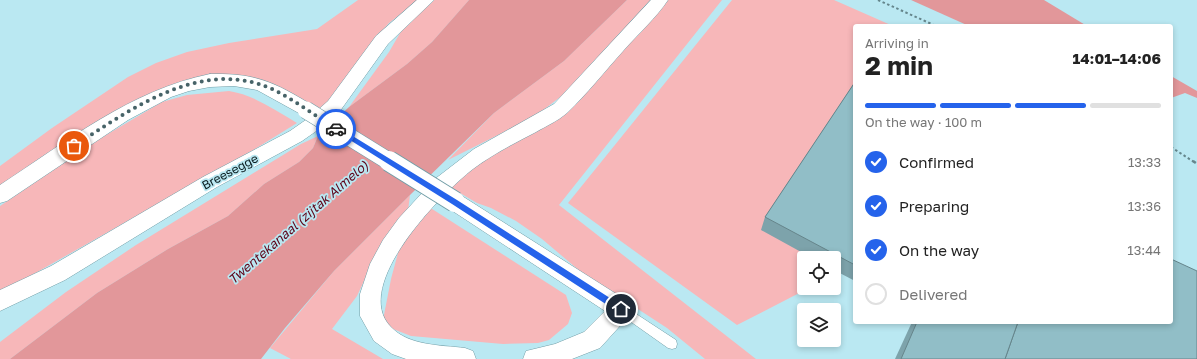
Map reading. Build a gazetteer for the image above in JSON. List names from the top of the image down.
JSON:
{
  "streets": {
    "street": ["Breesegge"]
  },
  "water": ["Twentekanaal (zijtak Almelo)"],
  "page": {
    "heading": ["2 min", "Arriving in", "14:01–14:06"],
    "bar": "On the way · 100 m",
    "list": [
      ["Confirmed", "13:33"],
      ["Preparing", "13:36"],
      ["On the way", "13:44"],
      "Delivered"
    ]
  }
}
